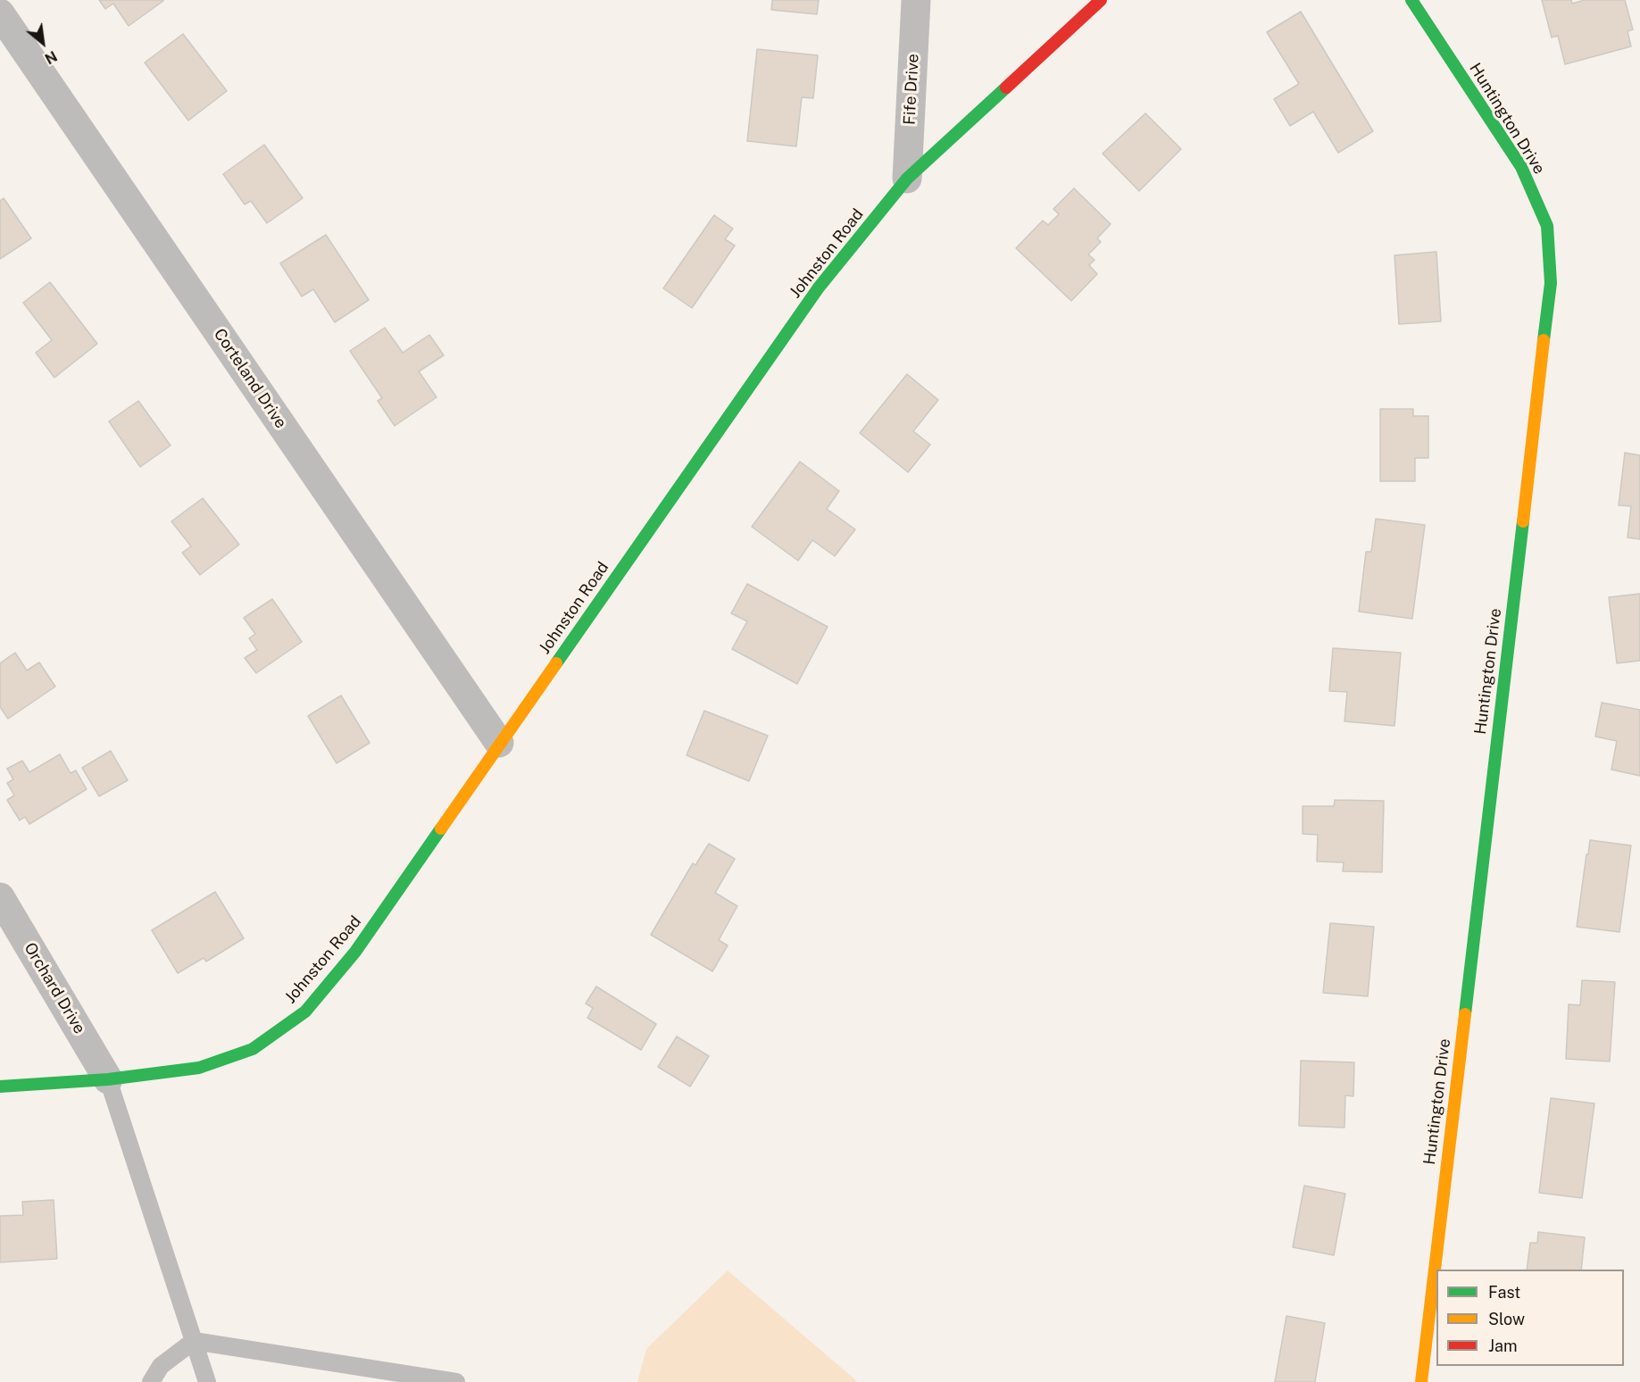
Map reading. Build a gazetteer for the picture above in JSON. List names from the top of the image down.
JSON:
{
  "streets": {
    "street": [
      "Fife Drive",
      "Huntington Drive",
      "Johnston Road",
      "Corteland Drive",
      "Orchard Drive"
    ]
  },
  "crossings": [
    ["Fife Drive", "Johnston Road"],
    ["Johnston Road", "Corteland Drive"],
    ["Johnston Road", "Orchard Drive"]
  ],
  "legend": ["Fast", "Slow", "Jam"],
  "north": "bottom right"
}
